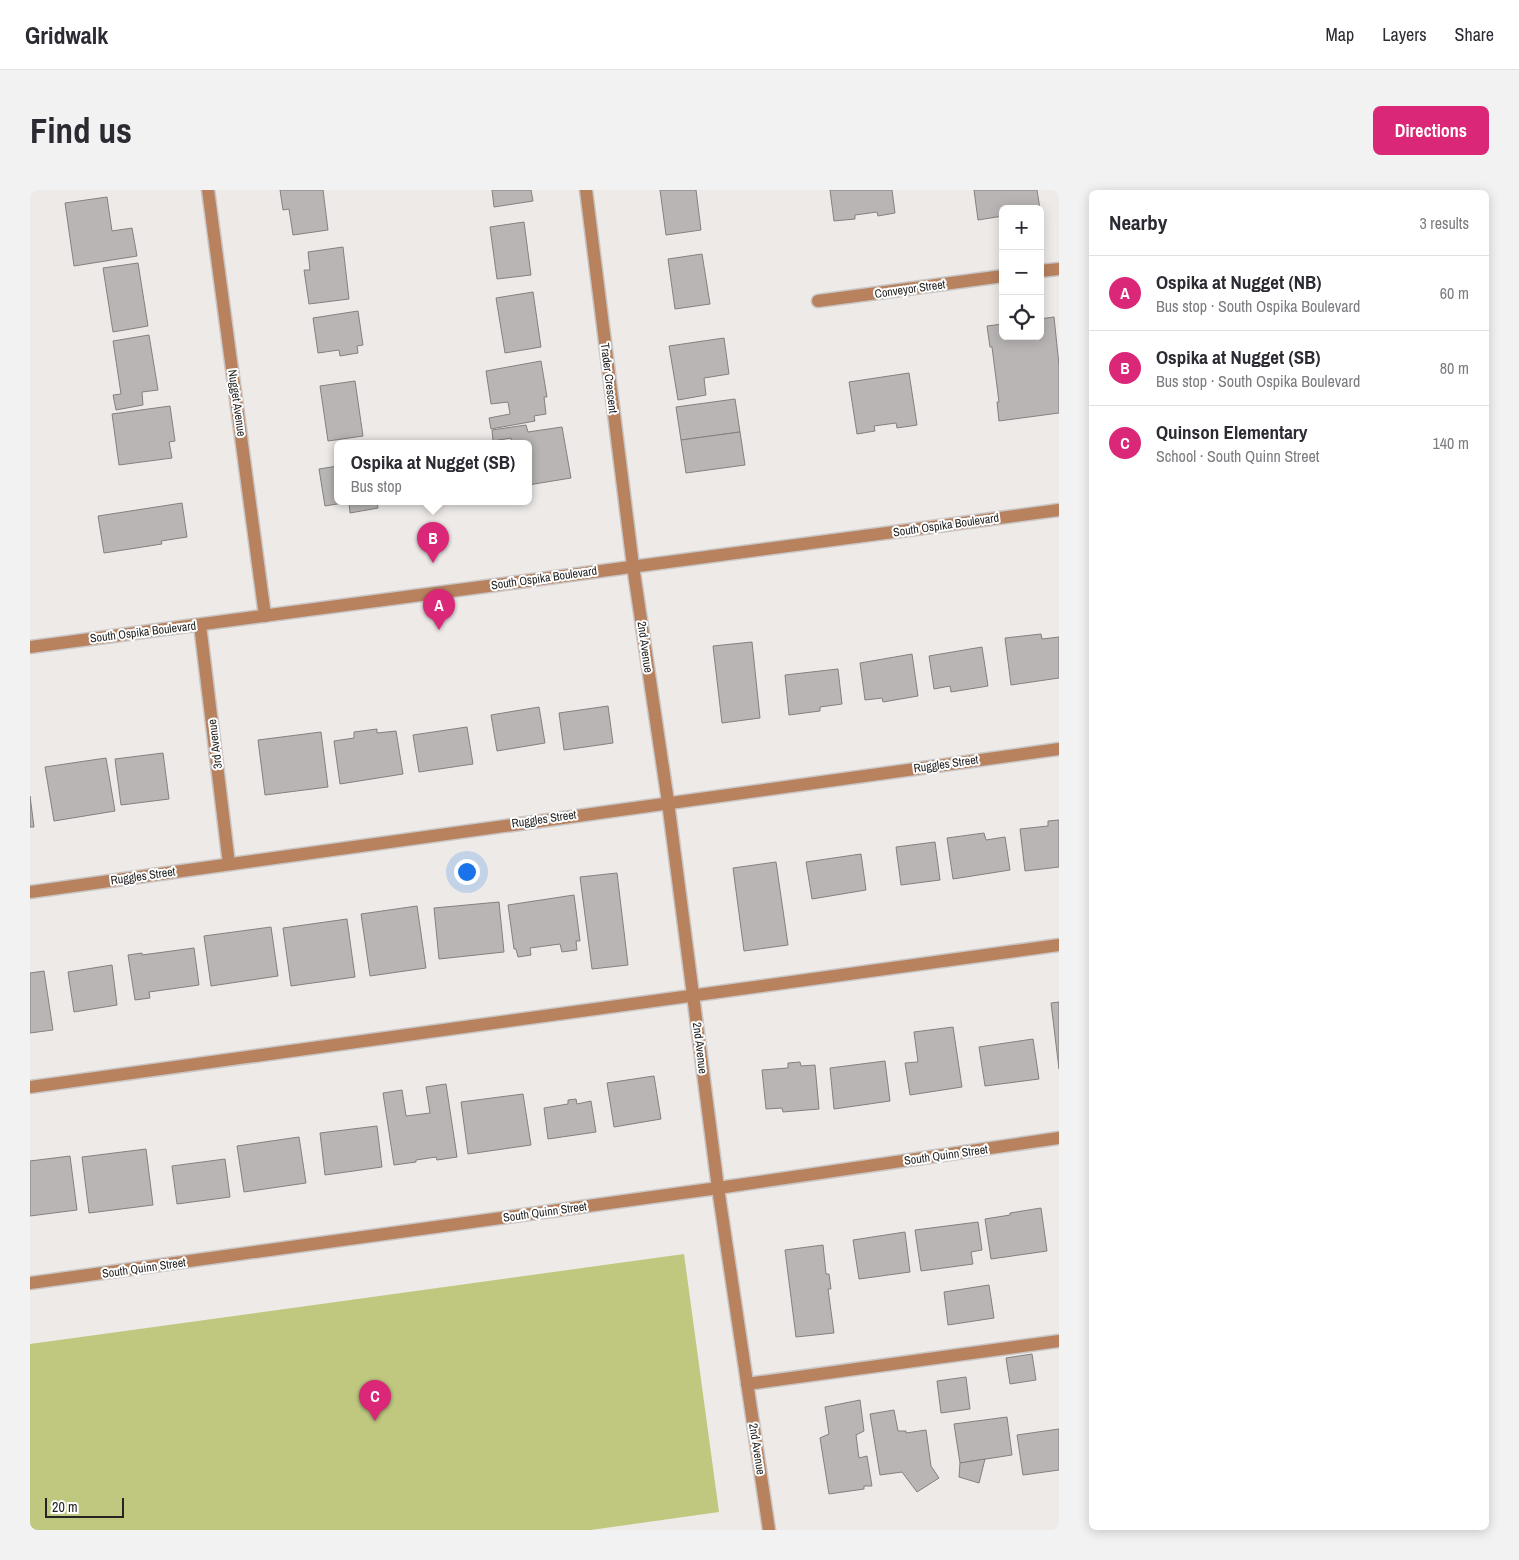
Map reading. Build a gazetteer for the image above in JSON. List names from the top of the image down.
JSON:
{
  "streets": {
    "street": [
      "Conveyor Street",
      "Trader Crescent",
      "Nugget Avenue",
      "South Ospika Boulevard",
      "2nd Avenue",
      "3rd Avenue",
      "Ruggles Street",
      "South Quinn Street"
    ]
  },
  "crossings": [
    ["Trader Crescent", "South Ospika Boulevard"],
    ["Trader Crescent", "2nd Avenue"],
    ["Nugget Avenue", "South Ospika Boulevard"],
    ["South Ospika Boulevard", "2nd Avenue"],
    ["South Ospika Boulevard", "3rd Avenue"],
    ["2nd Avenue", "Ruggles Street"],
    ["2nd Avenue", "South Quinn Street"],
    ["3rd Avenue", "Ruggles Street"]
  ],
  "scale_bar": "20 m",
  "page": {
    "header": "Gridwalk",
    "nav": ["Map", "Layers", "Share"],
    "buttons": "Directions",
    "title": "Find us",
    "heading": ["Nearby", "3 results"],
    "map_buttons": ["+", "−"],
    "list": [
      {
        "mark": "A",
        "name": "Ospika at Nugget (NB)",
        "note": "Bus stop · South Ospika Boulevard",
        "value": "60 m"
      },
      {
        "mark": "B",
        "name": "Ospika at Nugget (SB)",
        "note": "Bus stop · South Ospika Boulevard",
        "value": "80 m"
      },
      {
        "mark": "C",
        "name": "Quinson Elementary",
        "note": "School · South Quinn Street",
        "value": "140 m"
      }
    ],
    "popup": ["Ospika at Nugget (SB)", "Bus stop"],
    "pins": ["B", "A", "C"],
    "scale": "20 m"
  }
}
